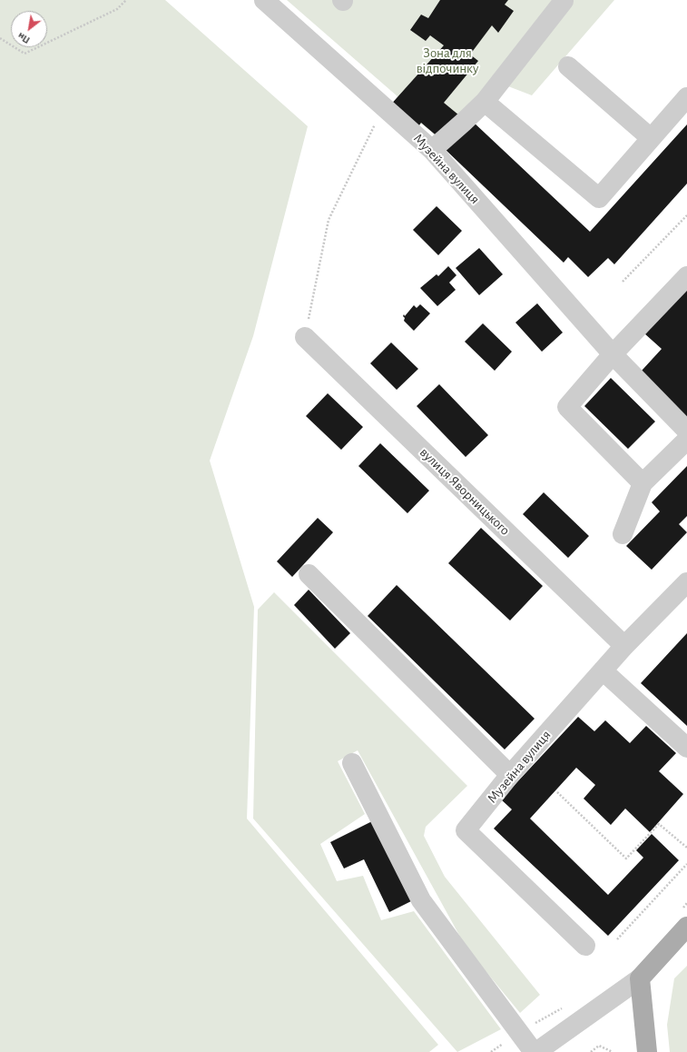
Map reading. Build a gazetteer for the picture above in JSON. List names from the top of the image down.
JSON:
{
  "streets": {
    "street": ["Музейна вулиця", "вулиця Яворницького"]
  },
  "crossings": [
    ["Музейна вулиця", "вулиця Яворницького"]
  ],
  "parks": ["Зона для відпочинку"],
  "north": "bottom left"
}
